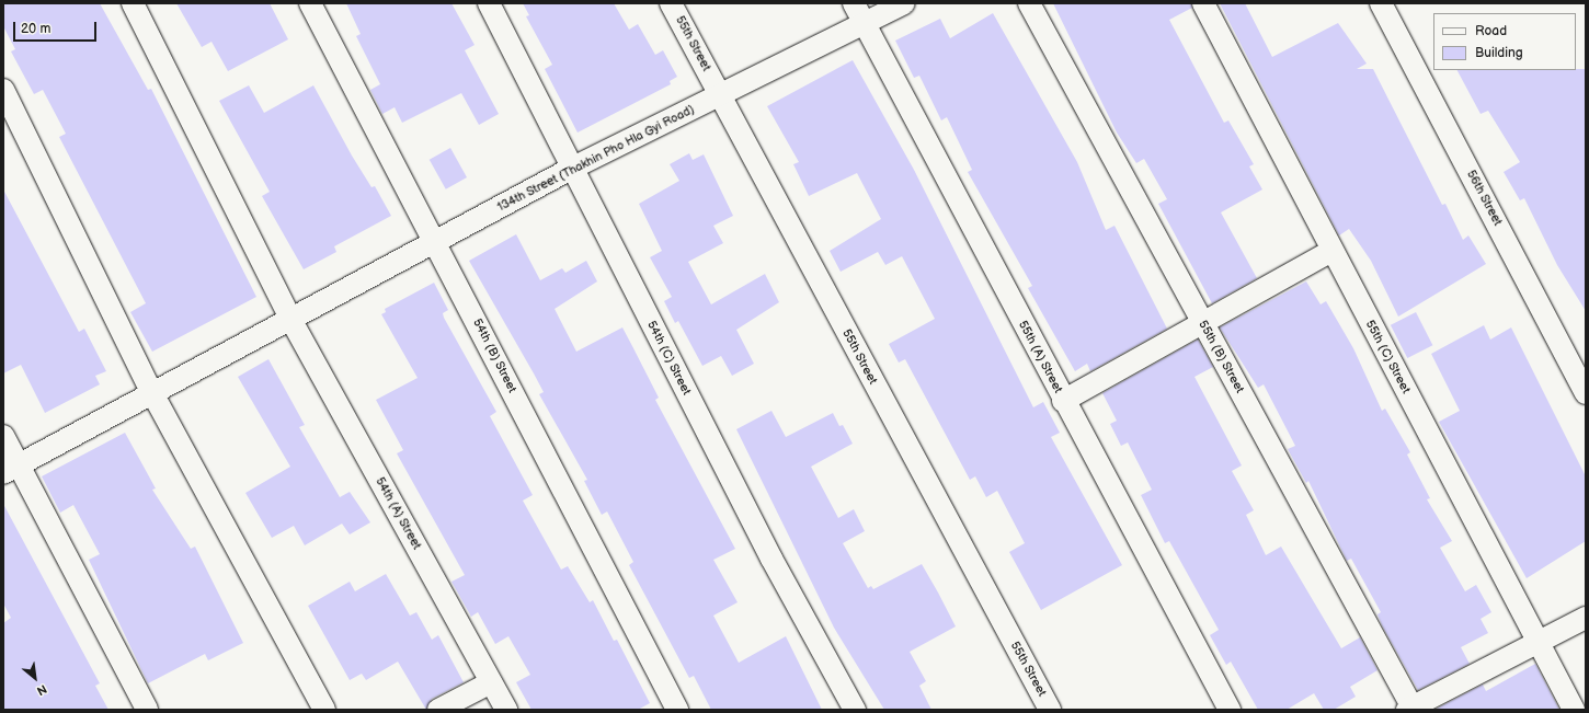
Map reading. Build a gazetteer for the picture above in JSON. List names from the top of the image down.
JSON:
{
  "streets": {
    "street": [
      "55th Street",
      "134th Street (Thakhin Pho Hla Gyi Road)",
      "56th Street",
      "54th (B) Street",
      "55th (A) Street",
      "55th (B) Street",
      "55th (C) Street",
      "54th (C) Street",
      "54th (A) Street"
    ]
  },
  "crossings": [
    ["55th Street", "134th Street (Thakhin Pho Hla Gyi Road)"],
    ["134th Street (Thakhin Pho Hla Gyi Road)", "54th (B) Street"],
    ["134th Street (Thakhin Pho Hla Gyi Road)", "55th (A) Street"],
    ["134th Street (Thakhin Pho Hla Gyi Road)", "54th (C) Street"],
    ["134th Street (Thakhin Pho Hla Gyi Road)", "54th (A) Street"]
  ],
  "legend": ["Road", "Building"],
  "scale_bar": "20 m",
  "north": "bottom right"
}
